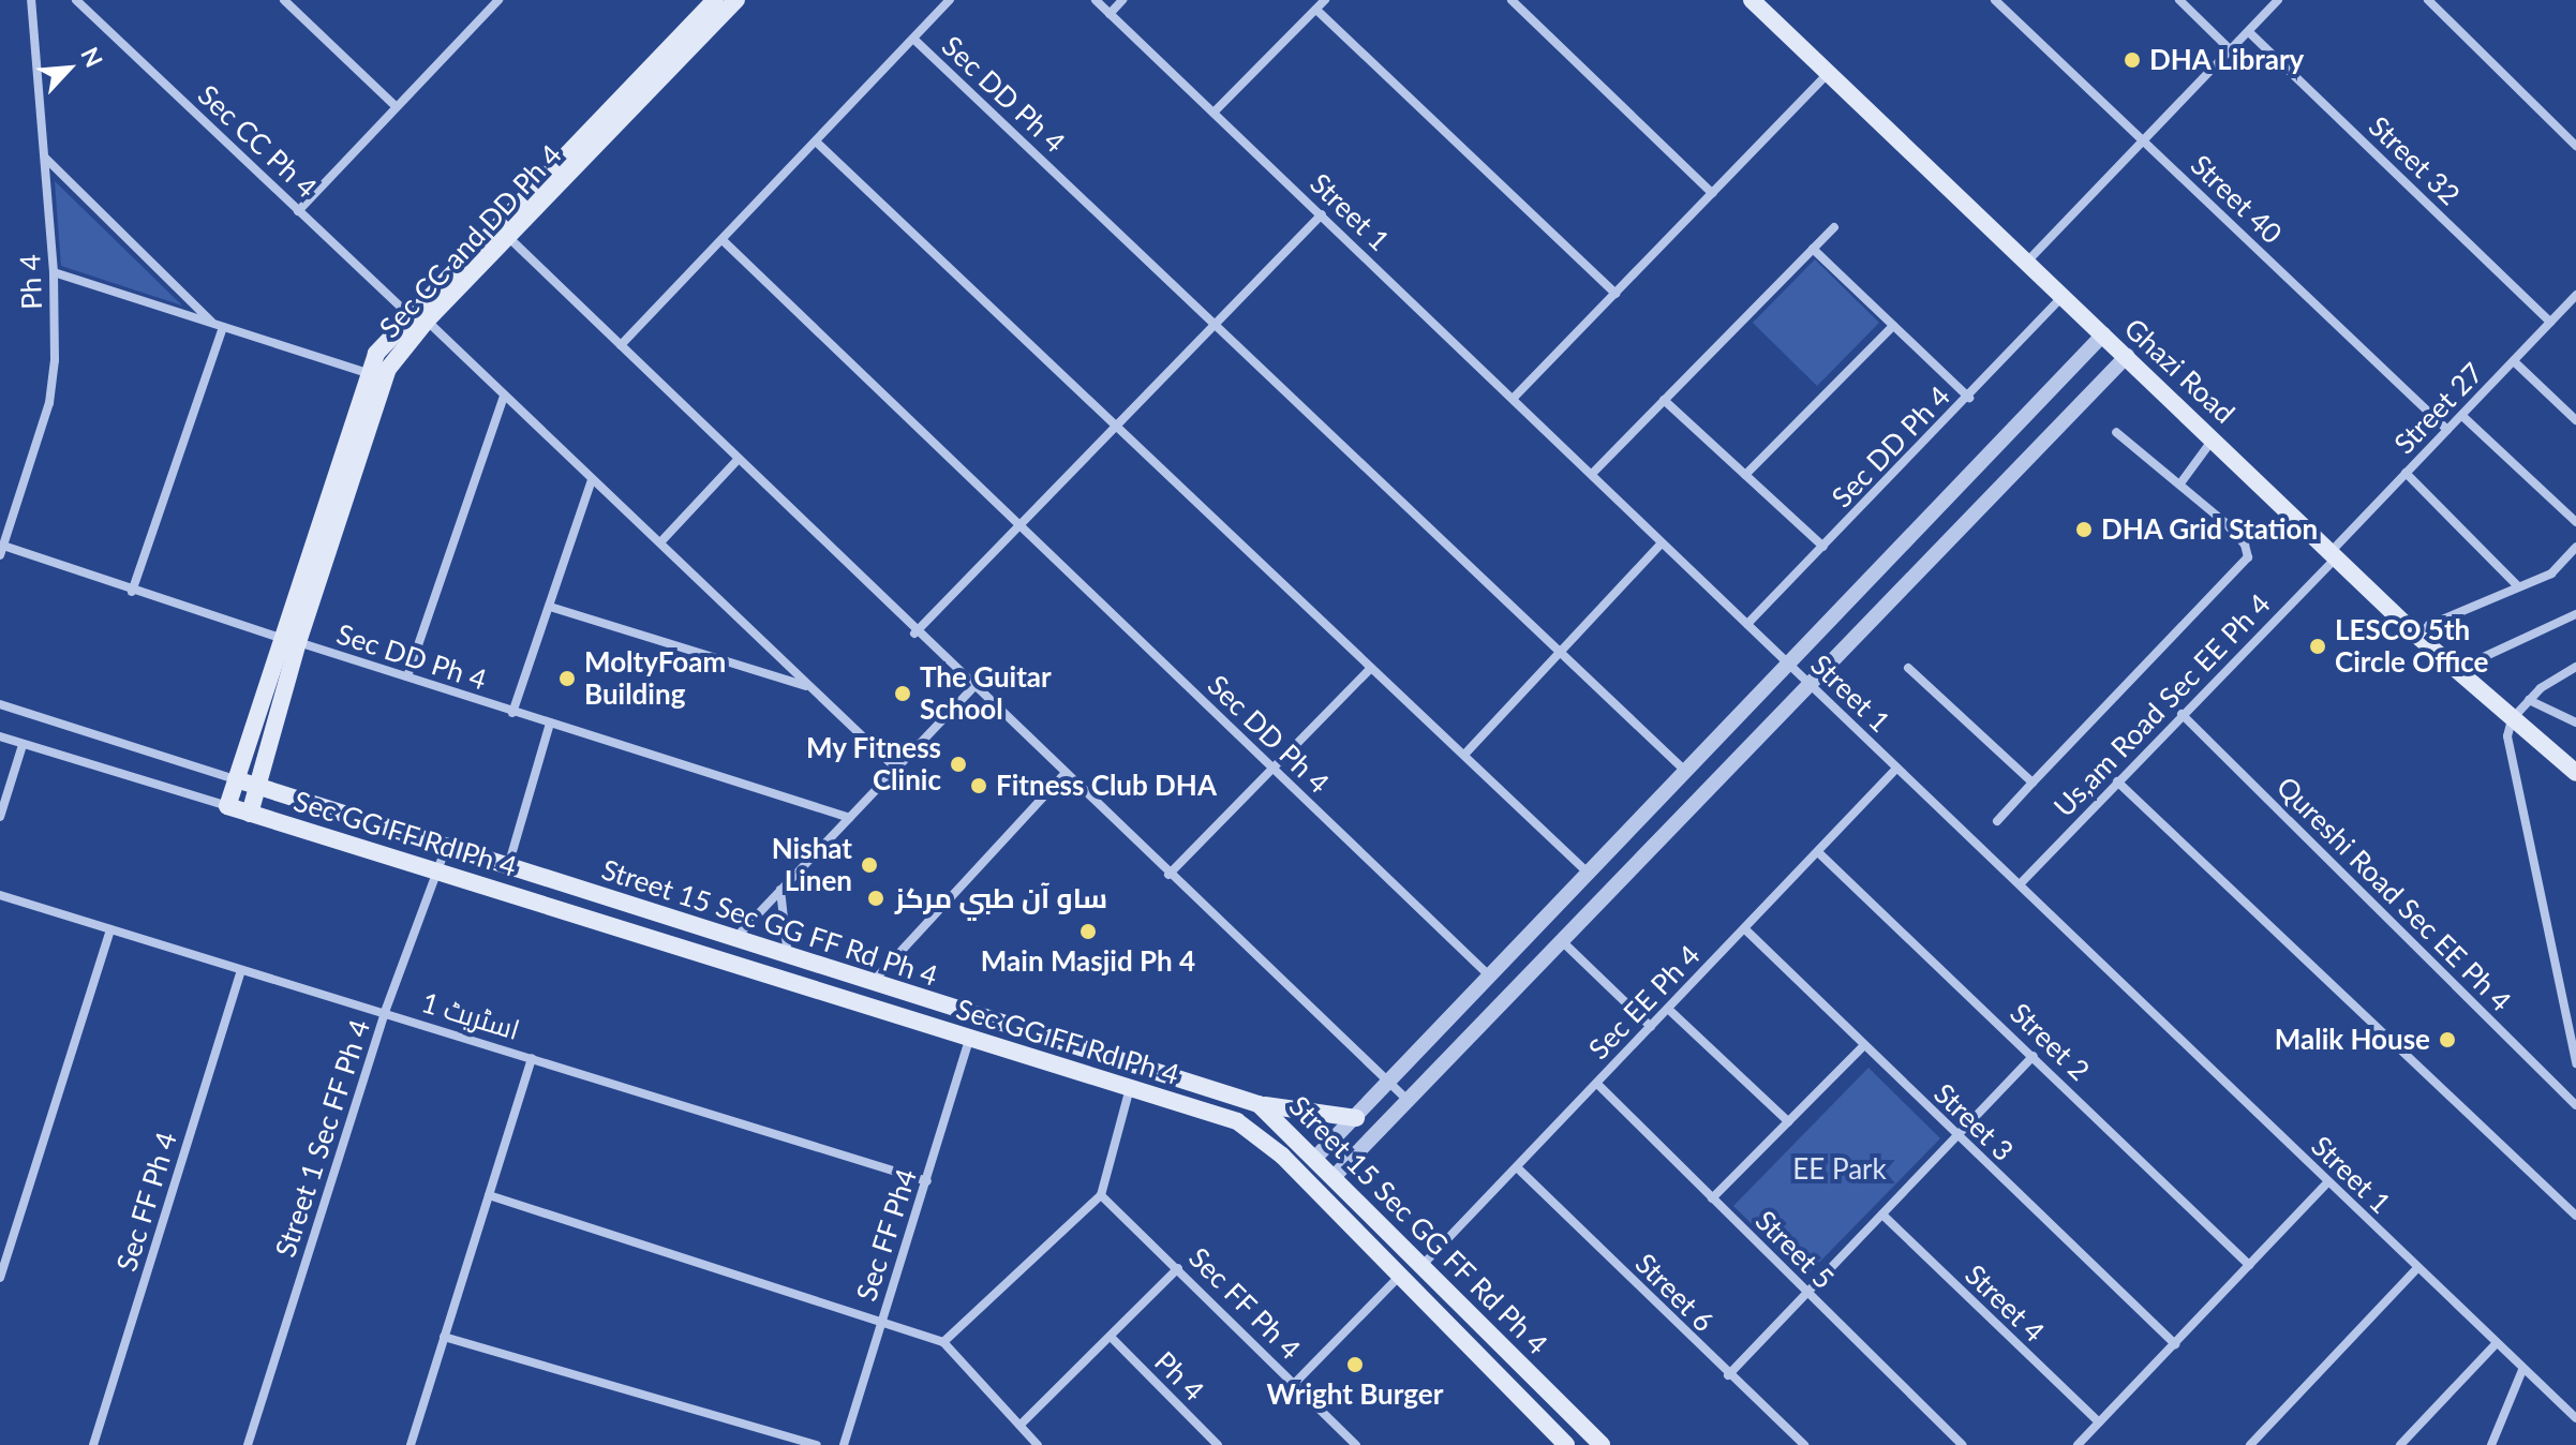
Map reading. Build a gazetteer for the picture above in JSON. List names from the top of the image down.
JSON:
{
  "streets": {
    "main road": [
      "Sec CC and DD Ph 4",
      "Ghazi Road",
      "Sec GG FF Rd Ph 4",
      "Street 15 Sec GG FF Rd Ph 4"
    ],
    "street": [
      "Sec DD Ph 4",
      "Sec CC Ph 4",
      "Street 32",
      "Street 40",
      "Street 1",
      "Ph 4",
      "Street 27",
      "Us,am Road Sec EE Ph 4",
      "Qureshi Road Sec EE Ph 4",
      "Sec EE Ph 4",
      "اسٹریٹ 1",
      "Street 2",
      "Street 3",
      "Street 1 Sec FF Ph 4",
      "Sec FF Ph 4",
      "Sec FF Ph4",
      "Street 5",
      "Street 6",
      "Street 4"
    ]
  },
  "crossings": [
    ["Sec DD Ph 4", "Street 1"],
    ["Sec DD Ph 4", "Sec CC and DD Ph 4"],
    ["Sec DD Ph 4", "Ghazi Road"],
    ["Sec CC Ph 4", "Sec CC and DD Ph 4"],
    ["Street 32", "Street 27"],
    ["Street 40", "Street 27"],
    ["Street 1", "Us,am Road Sec EE Ph 4"],
    ["Street 1", "Sec EE Ph 4"],
    ["Sec CC and DD Ph 4", "Sec GG FF Rd Ph 4"],
    ["Sec CC and DD Ph 4", "Street 15 Sec GG FF Rd Ph 4"],
    ["Ghazi Road", "Street 27"],
    ["Ghazi Road", "Us,am Road Sec EE Ph 4"],
    ["Street 27", "Us,am Road Sec EE Ph 4"],
    ["Us,am Road Sec EE Ph 4", "Qureshi Road Sec EE Ph 4"],
    ["Sec GG FF Rd Ph 4", "Street 1 Sec FF Ph 4"],
    ["Sec GG FF Rd Ph 4", "Sec FF Ph4"],
    ["Street 15 Sec GG FF Rd Ph 4", "Sec EE Ph 4"],
    ["Street 15 Sec GG FF Rd Ph 4", "Street 1 Sec FF Ph 4"],
    ["Sec EE Ph 4", "Street 2"],
    ["Sec EE Ph 4", "Street 3"],
    ["Sec EE Ph 4", "Street 5"],
    ["Sec EE Ph 4", "Street 6"],
    ["اسٹریٹ 1", "Street 1 Sec FF Ph 4"],
    ["اسٹریٹ 1", "Sec FF Ph 4"],
    ["اسٹریٹ 1", "Sec FF Ph4"]
  ],
  "parks": ["EE Park"],
  "places": [
    "DHA Library",
    "DHA Grid Station",
    "LESCO 5th Circle Office",
    "MoltyFoam Building",
    "The Guitar School",
    "My Fitness Clinic",
    "Fitness Club DHA",
    "Nishat Linen",
    "ساو آن طبي مرکز",
    "Main Masjid Ph 4",
    "Malik House",
    "Wright Burger"
  ],
  "north": "top right"
}
